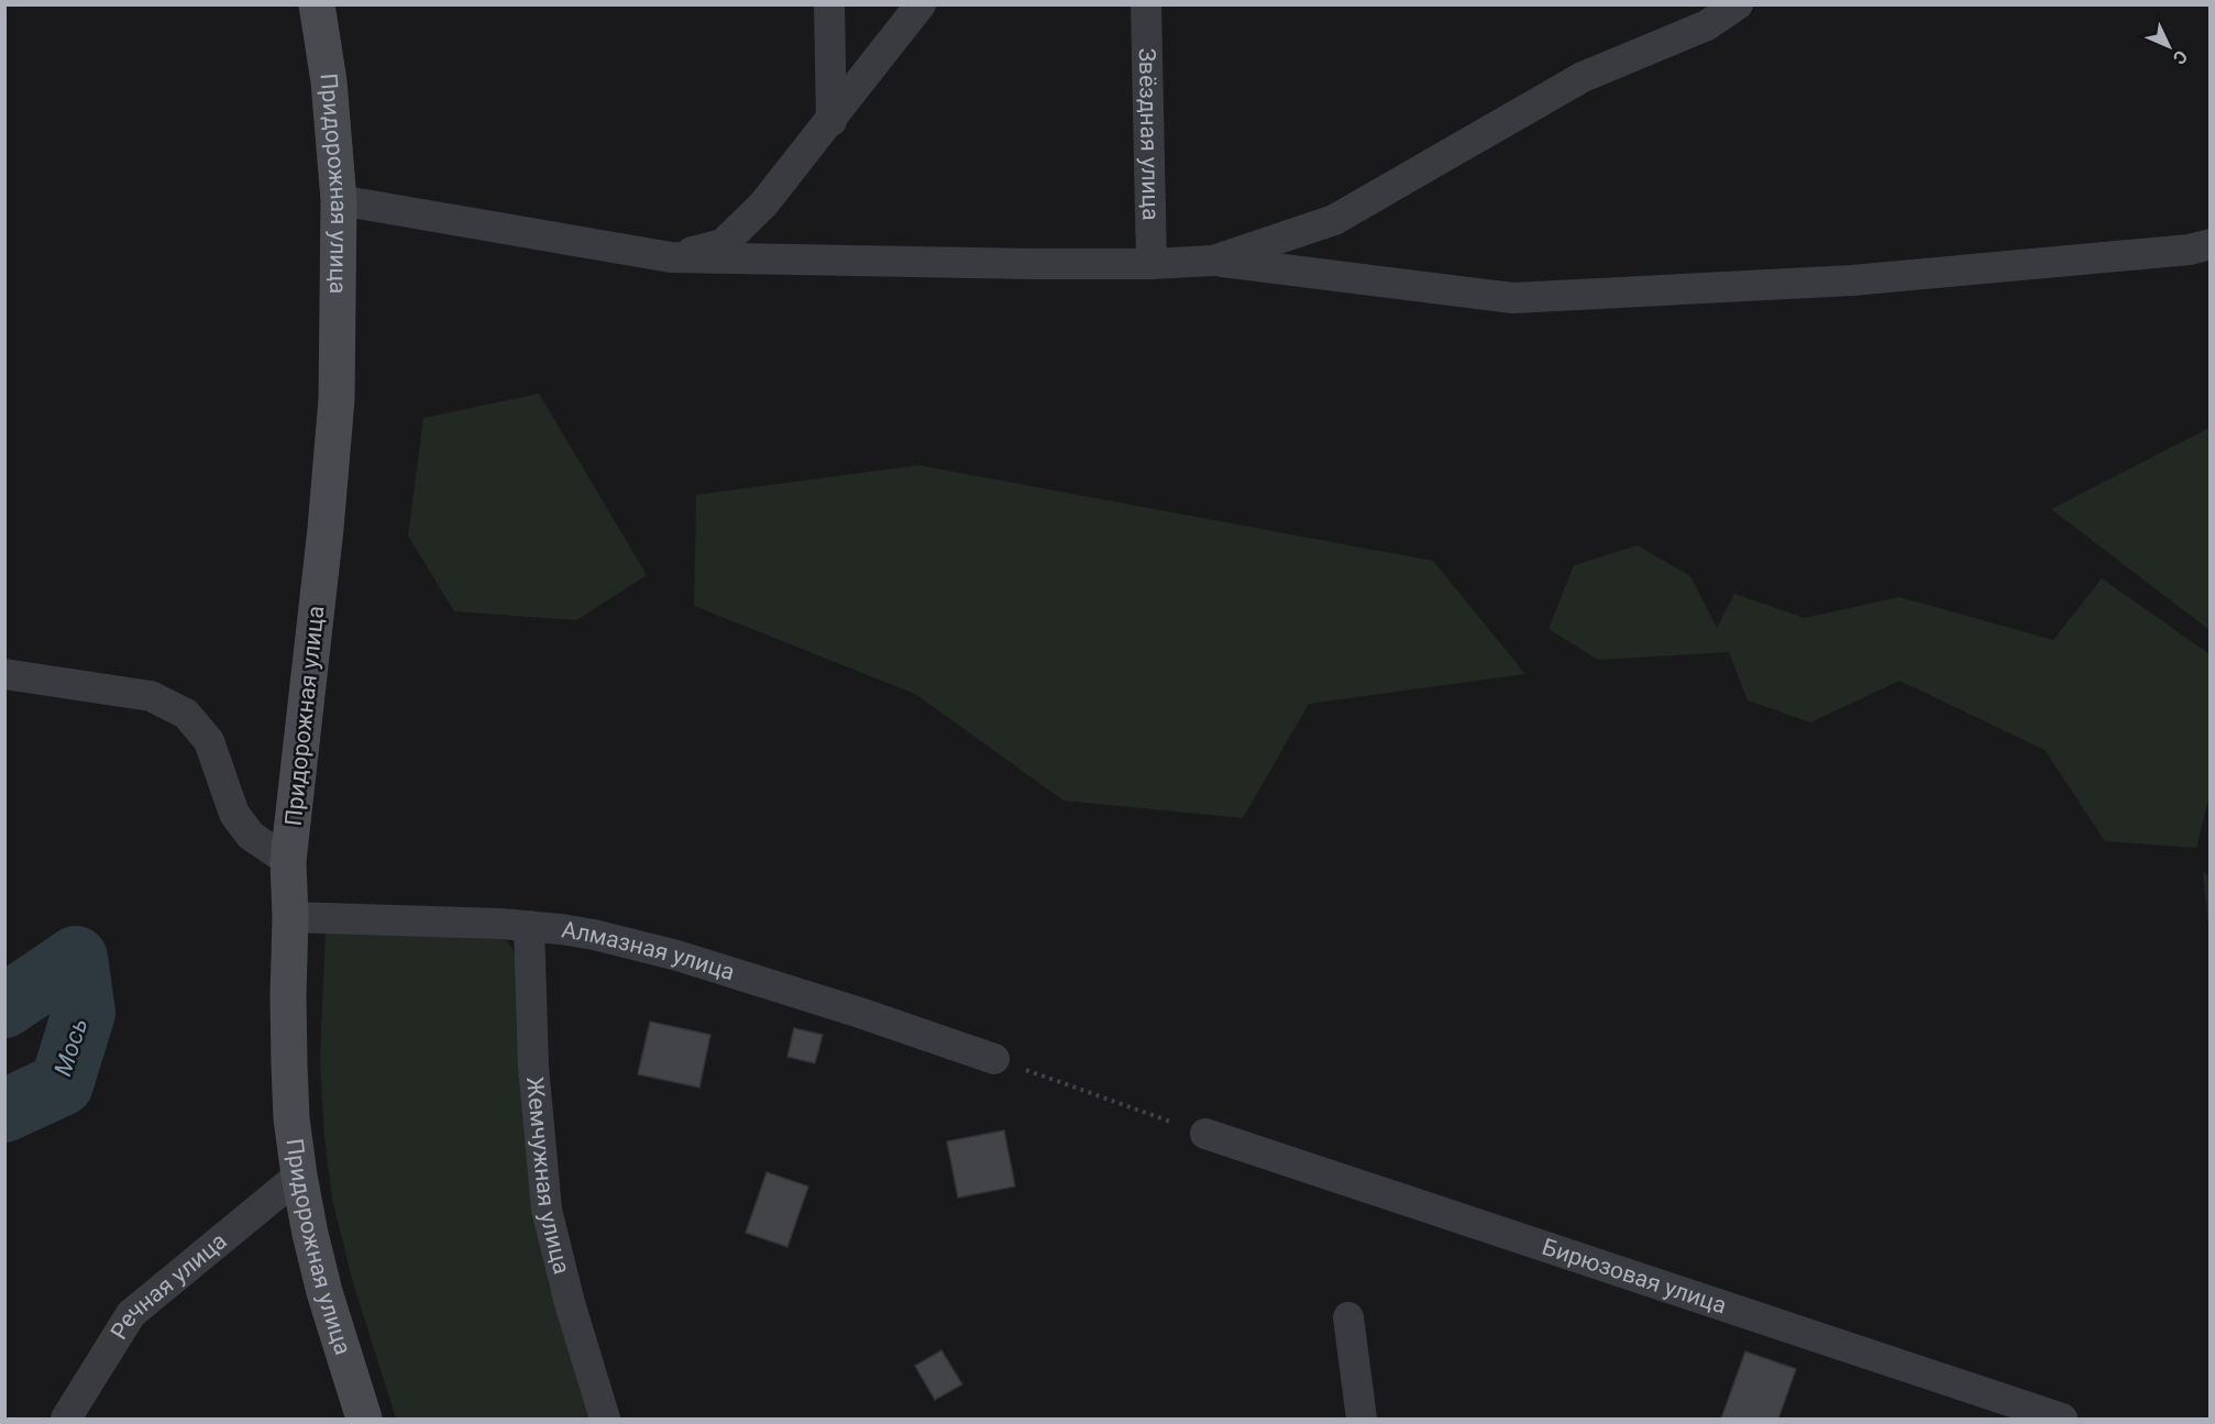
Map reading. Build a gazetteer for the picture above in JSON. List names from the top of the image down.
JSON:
{
  "streets": {
    "street": [
      "Звёздная улица",
      "Придорожная улица",
      "Алмазная улица",
      "Жемчужная улица",
      "Бирюзовая улица",
      "Речная улица"
    ]
  },
  "crossings": [
    ["Придорожная улица", "Алмазная улица"],
    ["Придорожная улица", "Речная улица"],
    ["Алмазная улица", "Жемчужная улица"]
  ],
  "water": ["Мось"],
  "north": "bottom right"
}
